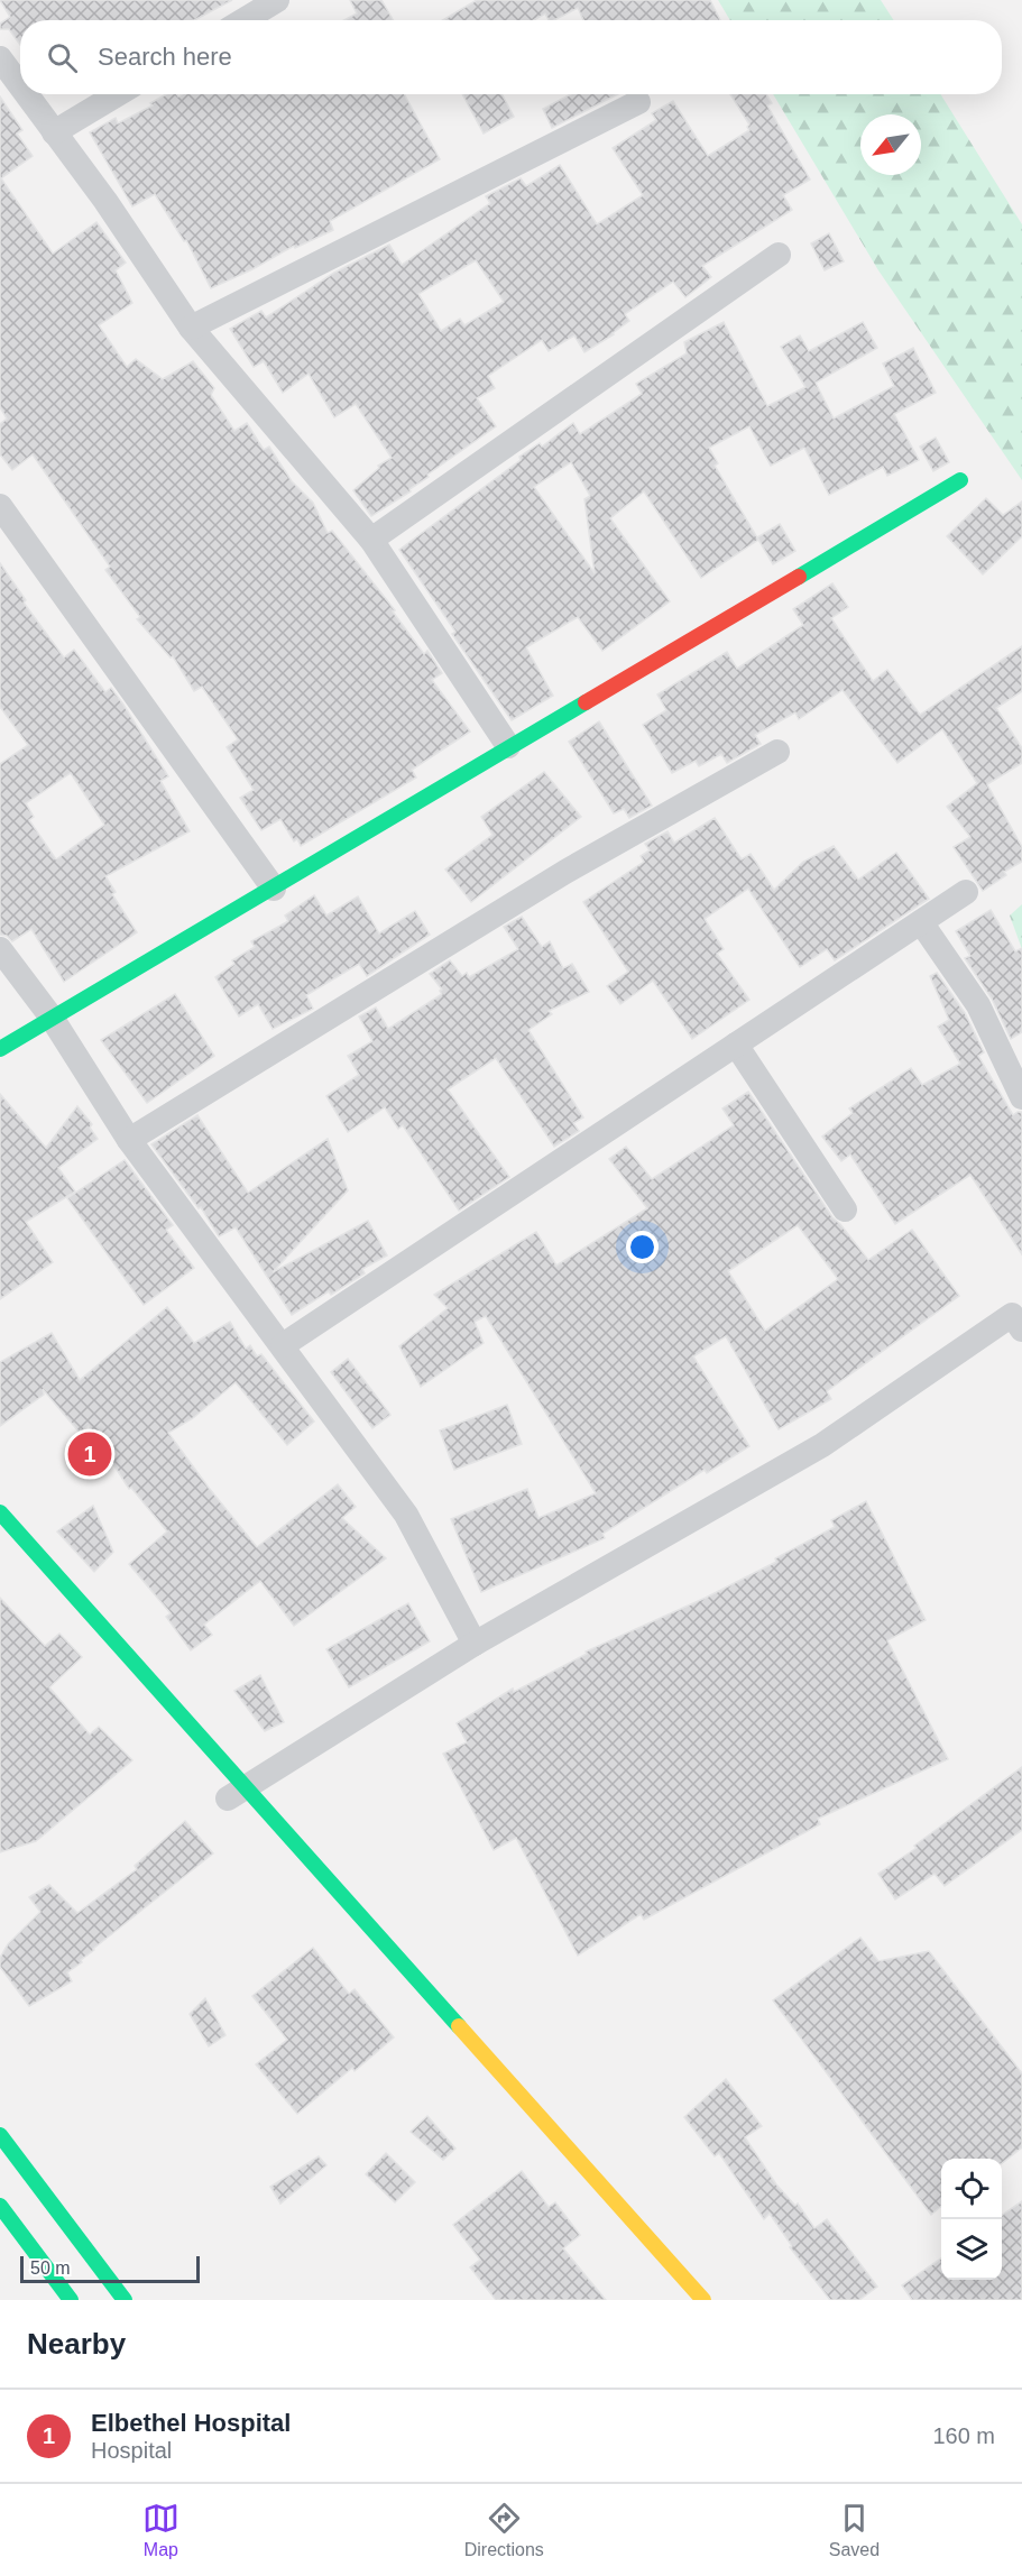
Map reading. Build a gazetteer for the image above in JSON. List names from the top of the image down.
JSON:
{
  "scale_bar": "50 m",
  "north": "bottom left",
  "page": {
    "search": "Search here",
    "pins": "1",
    "scale": "50 m",
    "heading": "Nearby",
    "list": [
      {
        "mark": "1",
        "name": "Elbethel Hospital",
        "note": "Hospital",
        "value": "160 m"
      }
    ],
    "nav": ["Map", "Directions", "Saved"]
  }
}
